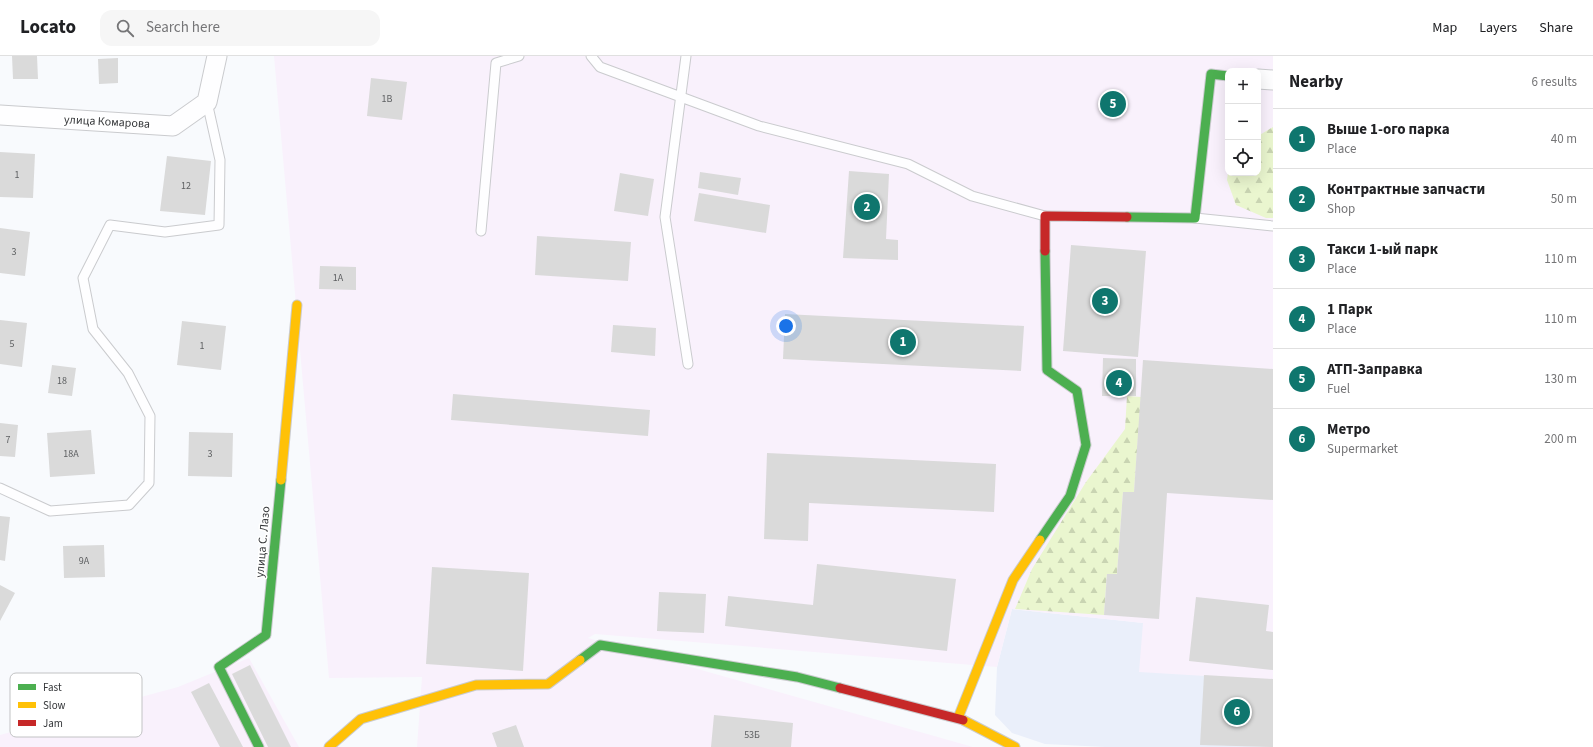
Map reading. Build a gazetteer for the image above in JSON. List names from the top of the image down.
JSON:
{
  "streets": {
    "street": ["улица Комарова", "улица С. Лазо"]
  },
  "house_numbers": [
    "1В",
    "1",
    "12",
    "3",
    "1А",
    "5",
    "1",
    "18",
    "7",
    "18А",
    "3",
    "9А",
    "53Б"
  ],
  "legend": ["Fast", "Slow", "Jam"],
  "page": {
    "header": "Locato",
    "search": "Search here",
    "nav": ["Map", "Layers", "Share"],
    "heading": ["Nearby", "6 results"],
    "map_buttons": ["+", "−"],
    "pins": [
      "5",
      "2",
      "3",
      "1",
      "4",
      "6"
    ],
    "list": [
      {
        "mark": "1",
        "name": "Выше 1-ого парка",
        "note": "Place",
        "value": "40 m"
      },
      {
        "mark": "2",
        "name": "Контрактные запчасти",
        "note": "Shop",
        "value": "50 m"
      },
      {
        "mark": "3",
        "name": "Такси 1-ый парк",
        "note": "Place",
        "value": "110 m"
      },
      {
        "mark": "4",
        "name": "1 Парк",
        "note": "Place",
        "value": "110 m"
      },
      {
        "mark": "5",
        "name": "АТП-Заправка",
        "note": "Fuel",
        "value": "130 m"
      },
      {
        "mark": "6",
        "name": "Метро",
        "note": "Supermarket",
        "value": "200 m"
      }
    ]
  }
}
